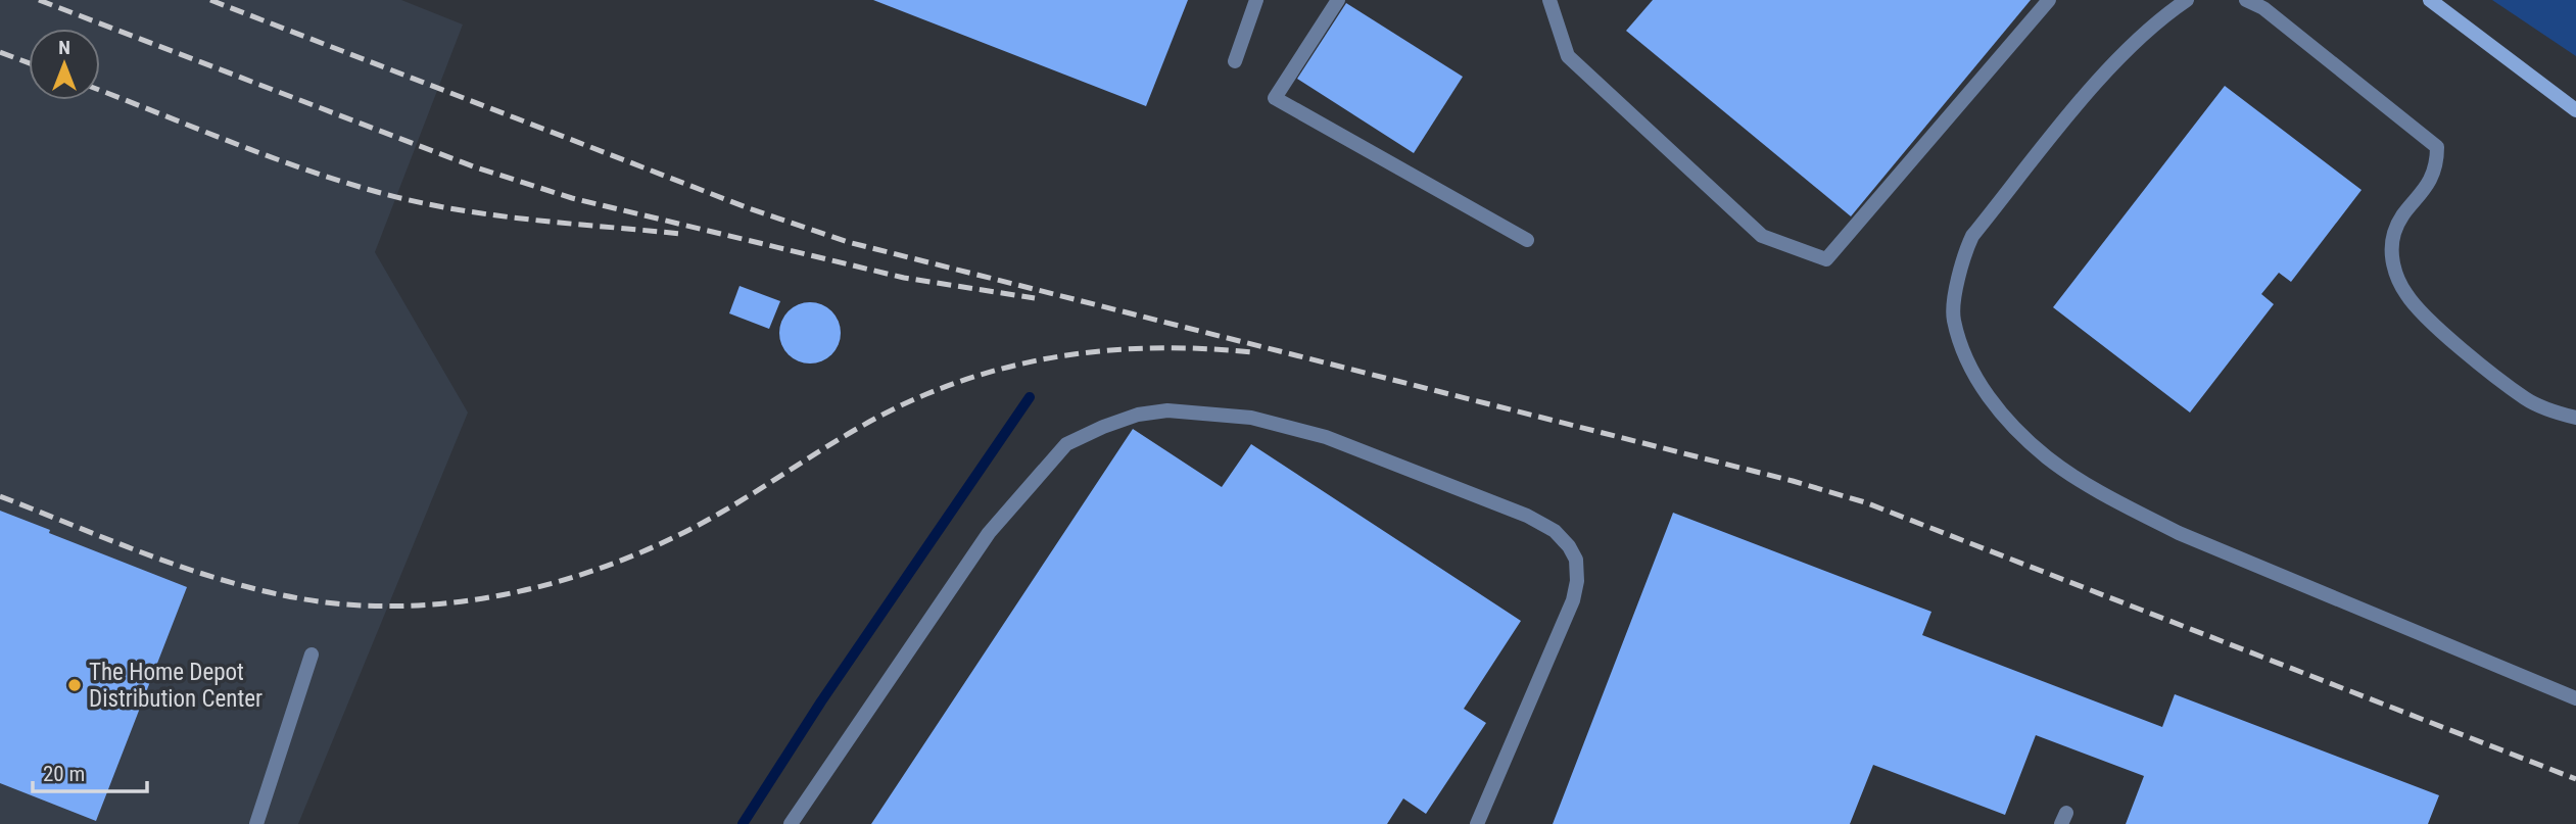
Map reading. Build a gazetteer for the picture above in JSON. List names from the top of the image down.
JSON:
{
  "places": ["The Home Depot Distribution Center"],
  "scale_bar": "20 m",
  "north": "top"
}
